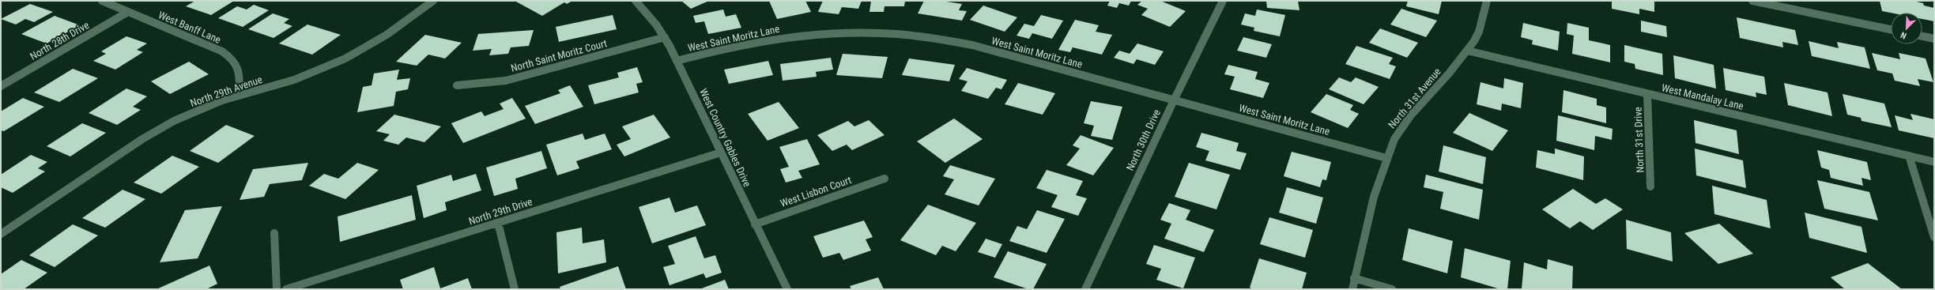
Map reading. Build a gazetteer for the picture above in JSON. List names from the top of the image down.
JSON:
{
  "streets": {
    "street": [
      "West Banff Lane",
      "West Saint Moritz Lane",
      "North 28th Drive",
      "North Saint Moritz Court",
      "North 29th Avenue",
      "West Mandalay Lane",
      "North 31st Avenue",
      "West Country Gables Drive",
      "North 30th Drive",
      "North 31st Drive",
      "West Lisbon Court",
      "North 29th Drive"
    ]
  },
  "crossings": [
    ["West Banff Lane", "North 28th Drive"],
    ["West Banff Lane", "North 29th Avenue"],
    ["West Saint Moritz Lane", "North 31st Avenue"],
    ["West Saint Moritz Lane", "West Country Gables Drive"],
    ["West Saint Moritz Lane", "North 30th Drive"],
    ["North Saint Moritz Court", "West Country Gables Drive"],
    ["West Mandalay Lane", "North 31st Avenue"],
    ["West Mandalay Lane", "North 31st Drive"],
    ["West Country Gables Drive", "West Lisbon Court"],
    ["West Country Gables Drive", "North 29th Drive"]
  ],
  "north": "bottom left"
}
